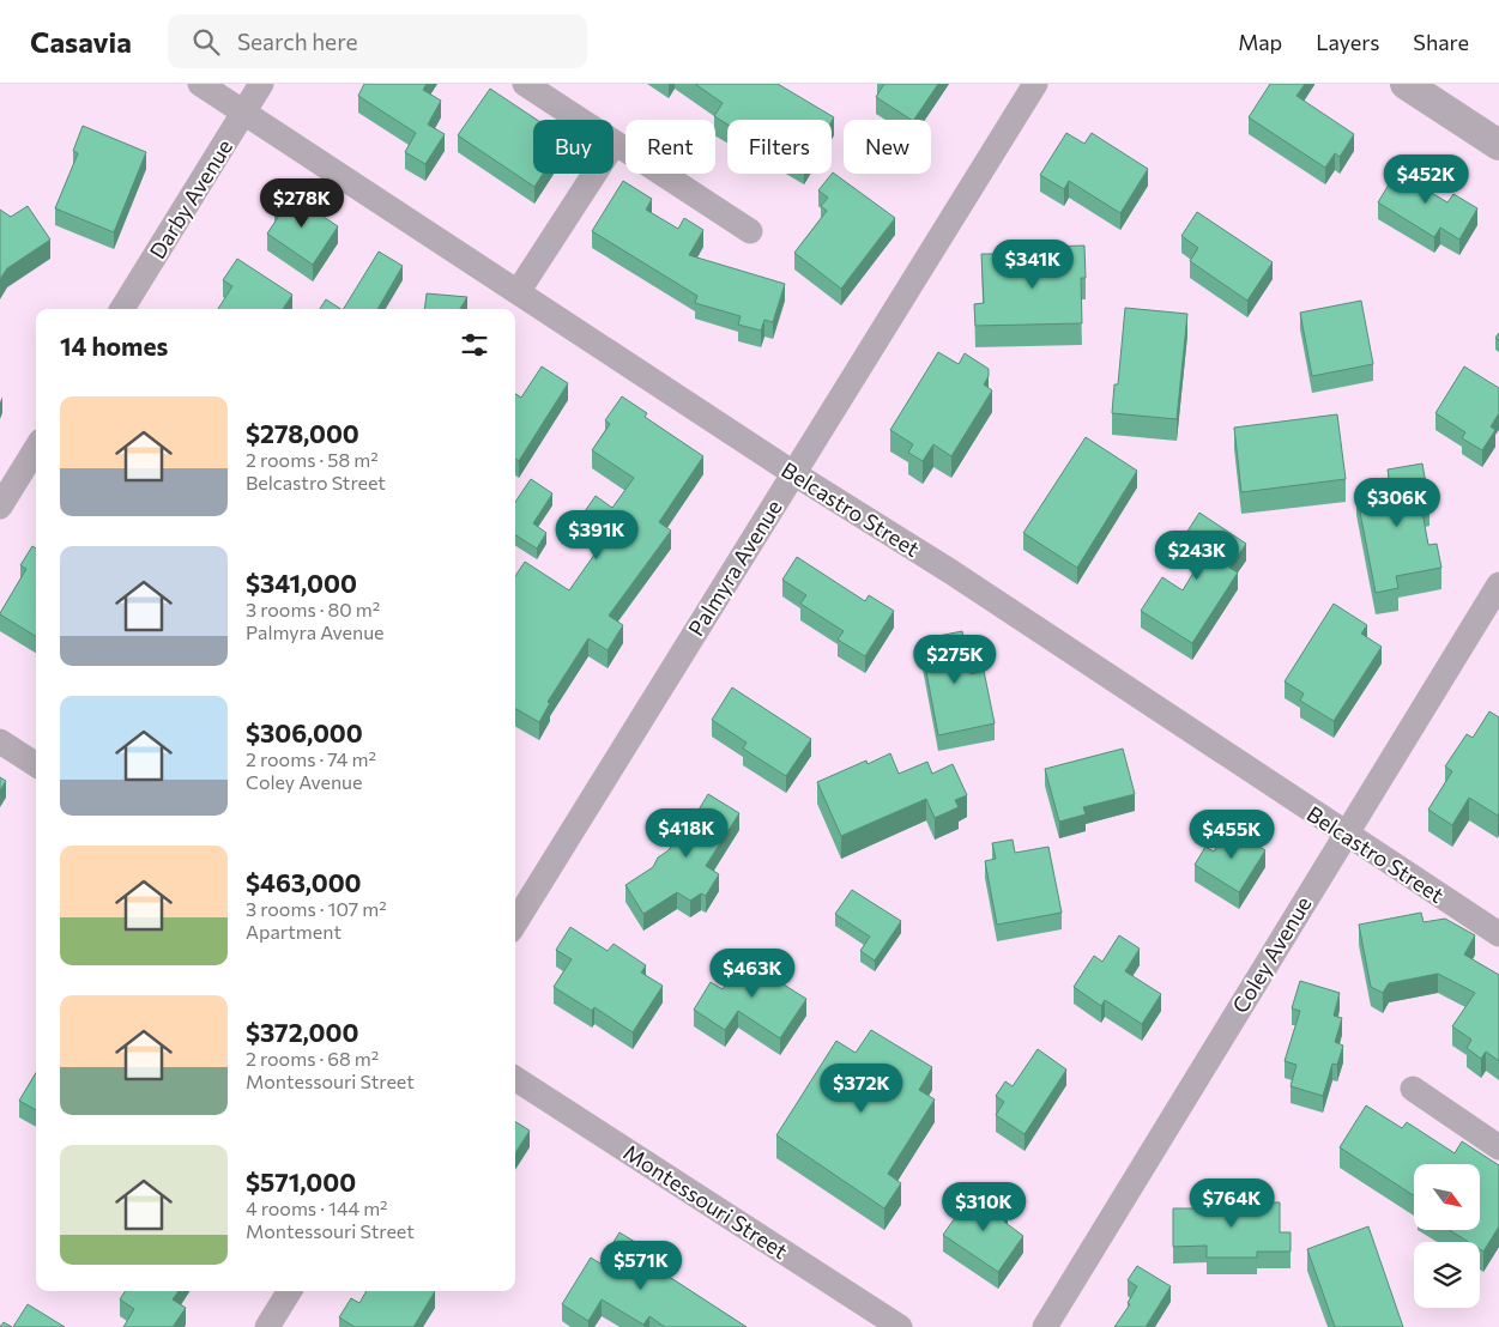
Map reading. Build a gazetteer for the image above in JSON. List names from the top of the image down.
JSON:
{
  "streets": {
    "street": [
      "Darby Avenue",
      "Belcastro Street",
      "Palmyra Avenue",
      "Coley Avenue",
      "Montessouri Street"
    ]
  },
  "crossings": [
    ["Darby Avenue", "Belcastro Street"],
    ["Belcastro Street", "Palmyra Avenue"],
    ["Belcastro Street", "Coley Avenue"]
  ],
  "north": "bottom right",
  "page": {
    "header": "Casavia",
    "search": "Search here",
    "nav": ["Map", "Layers", "Share"],
    "chip": [
      "Buy",
      "Rent",
      "Filters",
      "New"
    ],
    "price": [
      "$452K",
      "$278K",
      "$341K",
      "$306K",
      "$391K",
      "$243K",
      "$275K",
      "$418K",
      "$455K",
      "$463K",
      "$372K",
      "$764K",
      "$310K",
      "$571K"
    ],
    "heading": "14 homes",
    "list": [
      {
        "name": "$278,000",
        "note": "2 rooms · 58 m² · Belcastro Street"
      },
      {
        "name": "$341,000",
        "note": "3 rooms · 80 m² · Palmyra Avenue"
      },
      {
        "name": "$306,000",
        "note": "2 rooms · 74 m² · Coley Avenue"
      },
      {
        "name": "$463,000",
        "note": "3 rooms · 107 m² · Apartment"
      },
      {
        "name": "$372,000",
        "note": "2 rooms · 68 m² · Montessouri Street"
      },
      {
        "name": "$571,000",
        "note": "4 rooms · 144 m² · Montessouri Street"
      }
    ]
  }
}
